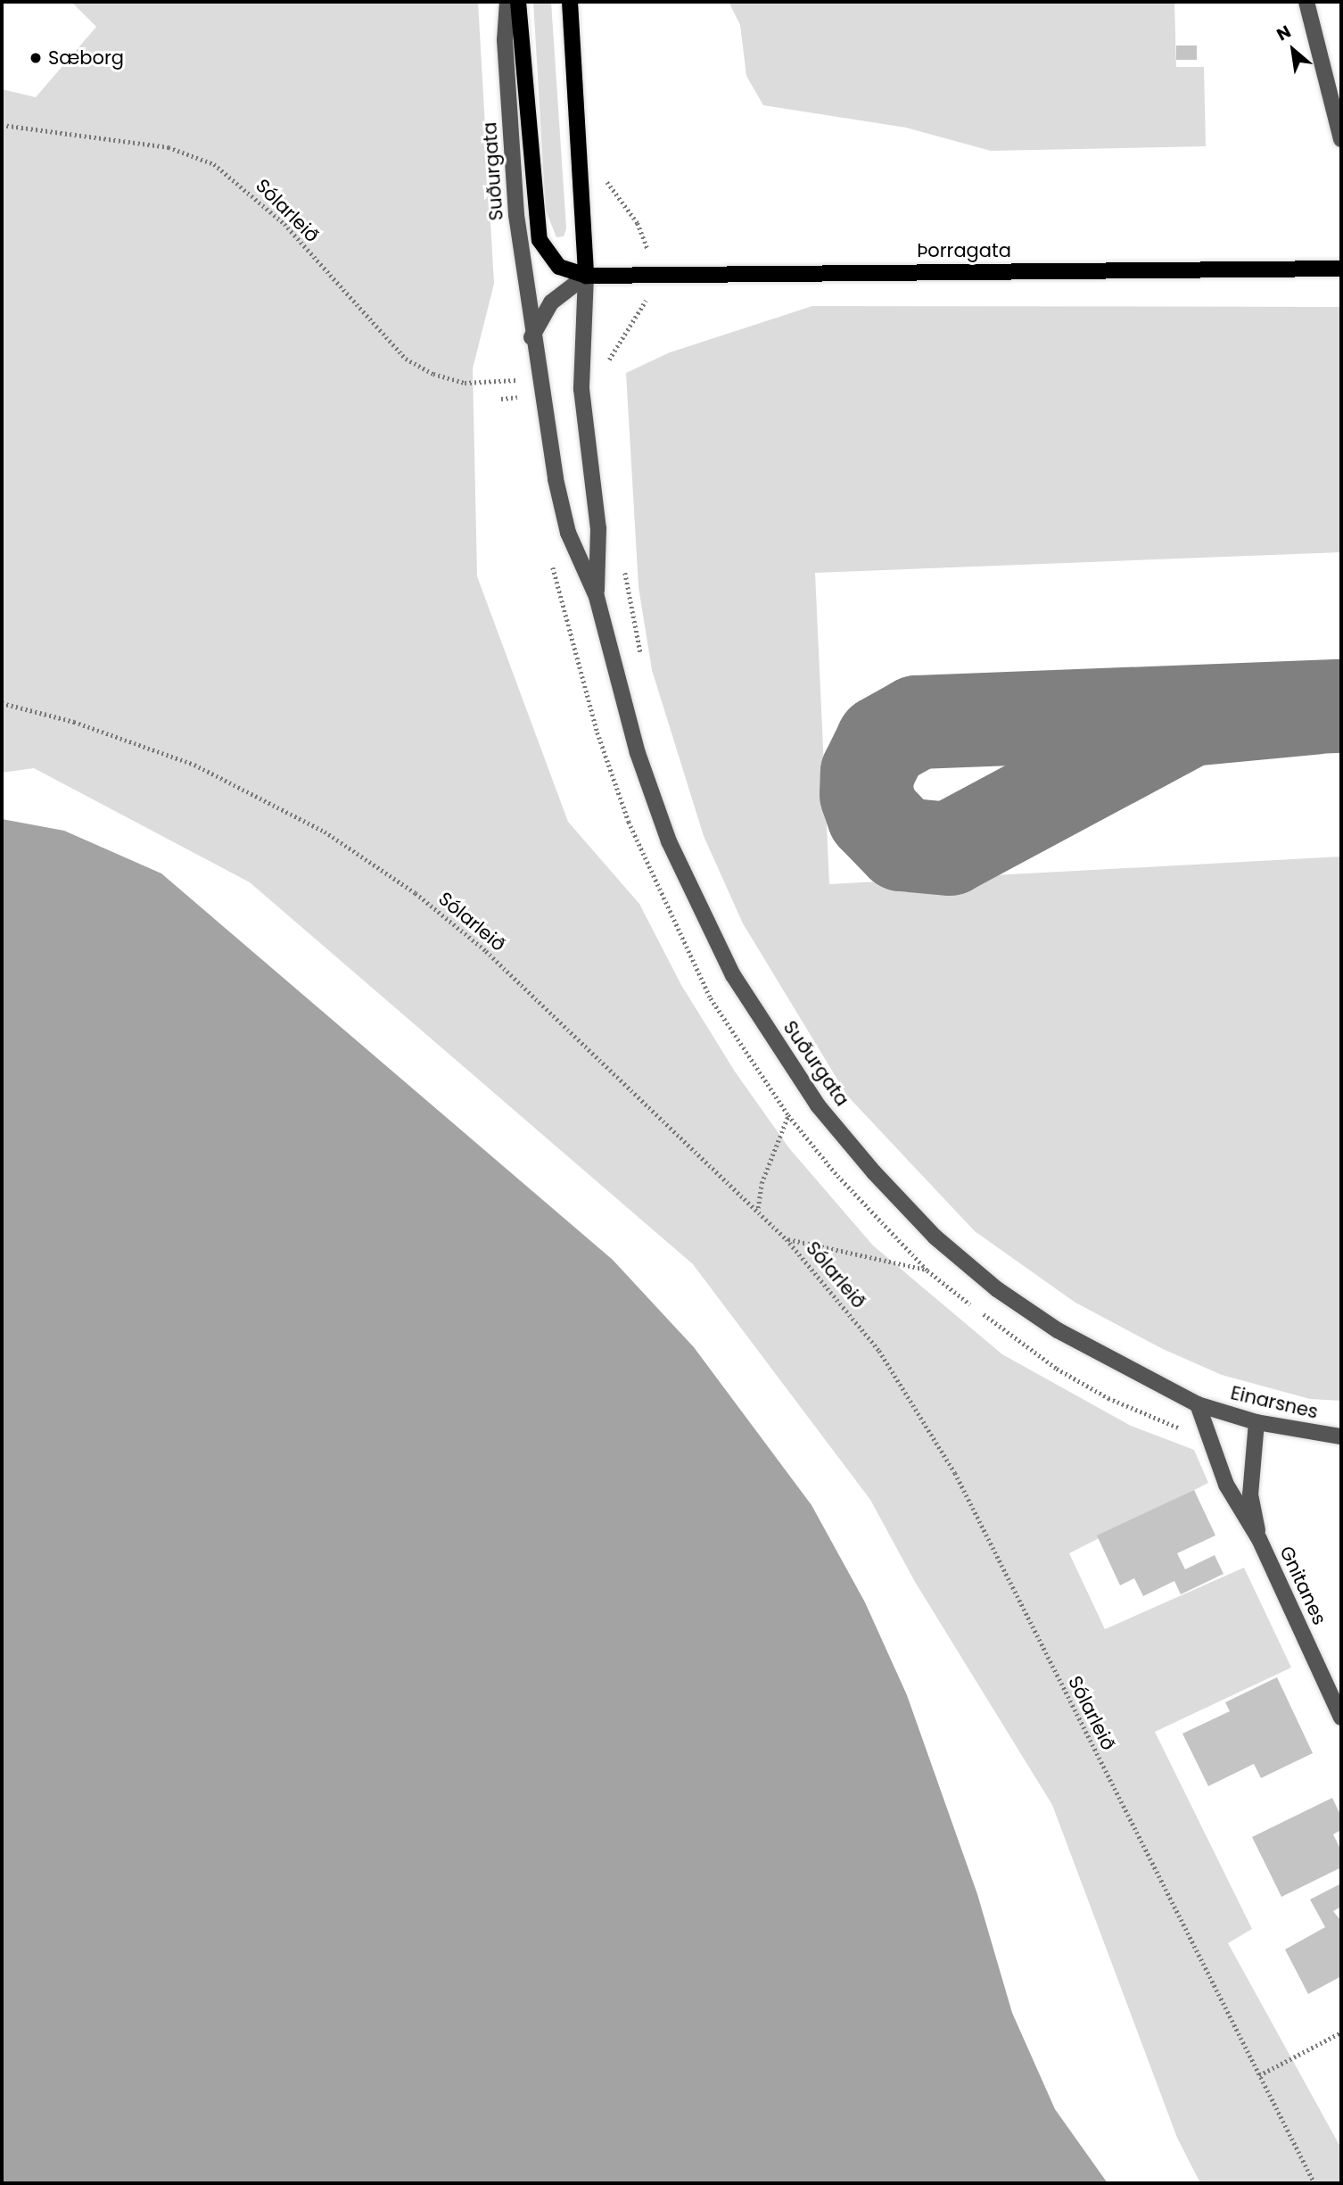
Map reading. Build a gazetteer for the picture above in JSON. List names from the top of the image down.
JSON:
{
  "streets": {
    "main road": ["Suðurgata", "Þorragata"],
    "street": ["Einarsnes", "Gnitanes"],
    "path": ["Sólarleið"]
  },
  "crossings": [
    ["Suðurgata", "Þorragata"],
    ["Suðurgata", "Einarsnes"],
    ["Suðurgata", "Gnitanes"],
    ["Einarsnes", "Gnitanes"]
  ],
  "places": ["Sæborg"],
  "north": "top left"
}
